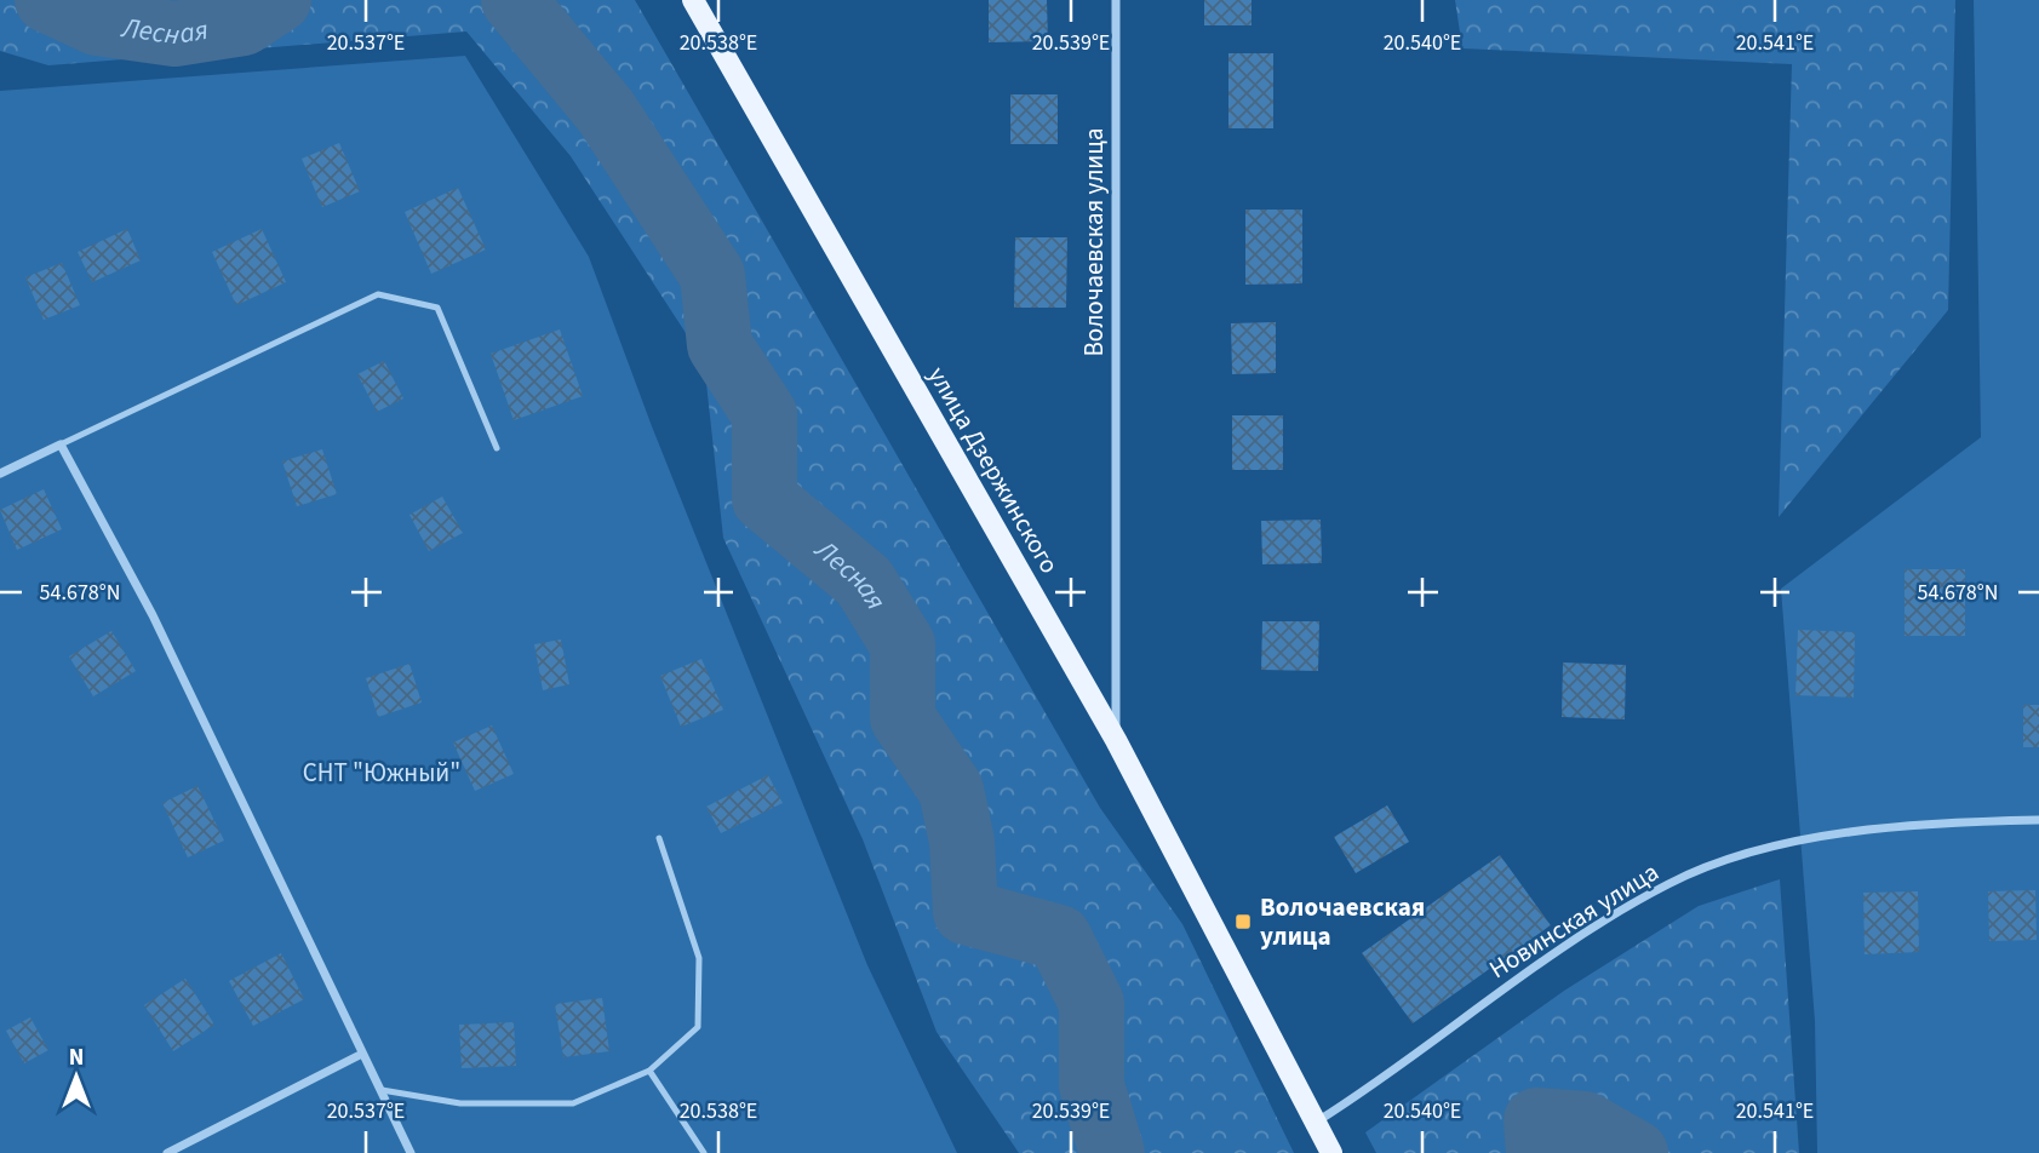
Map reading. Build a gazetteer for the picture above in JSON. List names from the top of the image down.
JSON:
{
  "streets": {
    "main road": ["улица Дзержинского"],
    "street": ["Волочаевская улица", "Новинская улица"]
  },
  "crossings": [
    ["Волочаевская улица", "улица Дзержинского"],
    ["улица Дзержинского", "Новинская улица"]
  ],
  "water": ["Лесная"],
  "parks": ["СНТ \"Южный\""],
  "places": {
    "transit": ["Волочаевская улица"]
  },
  "north": "top",
  "coordinates": [
    "20.537°E",
    "20.538°E",
    "20.539°E",
    "20.540°E",
    "20.541°E",
    "54.678°N"
  ]
}
